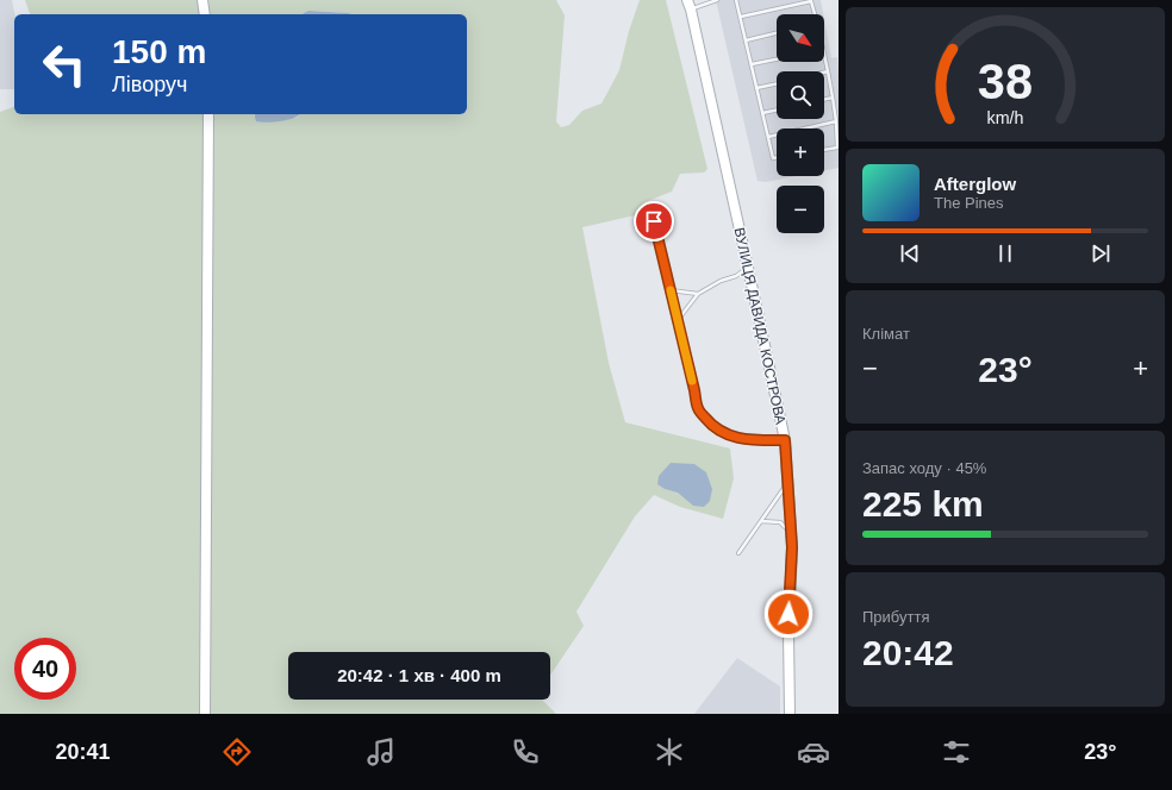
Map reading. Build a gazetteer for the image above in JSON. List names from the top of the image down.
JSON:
{
  "streets": {
    "street": ["ВУЛИЦЯ ДАВИДА КОСТРОВА"]
  },
  "north": "bottom right",
  "page": {
    "map_buttons": ["+", "−"],
    "turn": ["150 m", "Ліворуч"],
    "song": ["Afterglow", "The Pines"],
    "tile": [
      "Клімат",
      ["Запас ходу · 45%", "225 km"],
      ["Прибуття", "20:42"]
    ],
    "heat": ["−", "23°", "+"],
    "limit": "40",
    "trip": "20:42 · 1 хв · 400 m",
    "tabs": ["20:41", "23°"],
    "gauge": ["38", "km/h"]
  }
}
